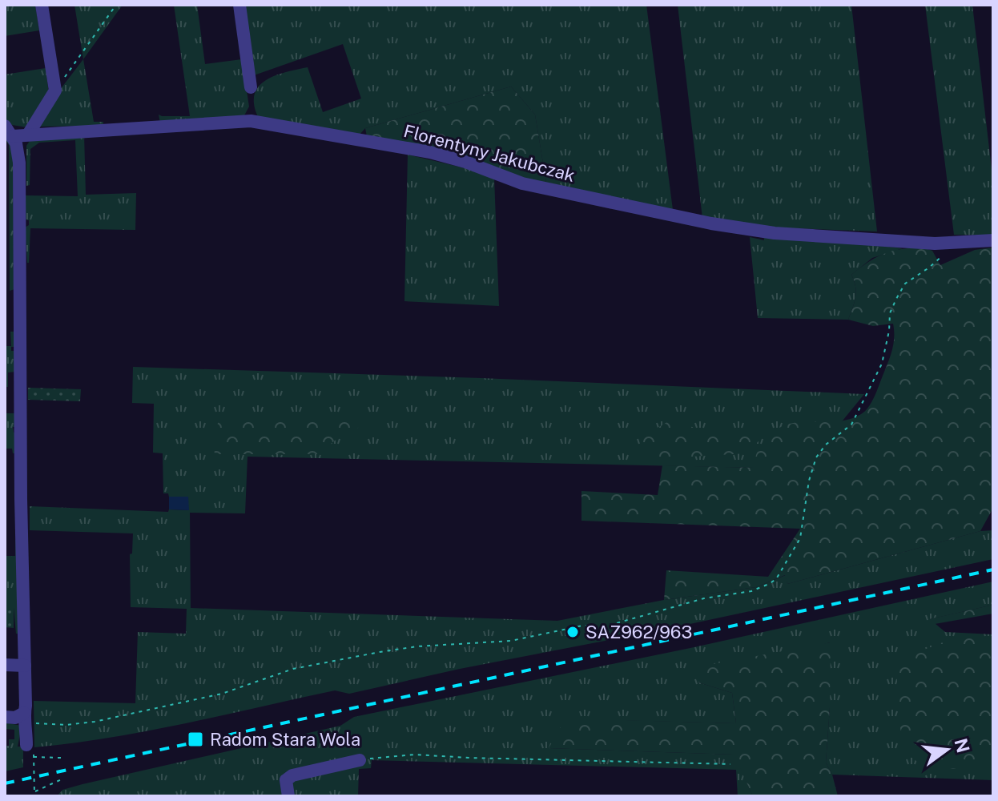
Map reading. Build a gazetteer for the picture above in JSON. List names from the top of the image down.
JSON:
{
  "streets": {
    "street": ["Florentyny Jakubczak"]
  },
  "places": {
    "other": ["SAZ962/963"],
    "transit": ["Radom Stara Wola"]
  },
  "north": "right"
}
